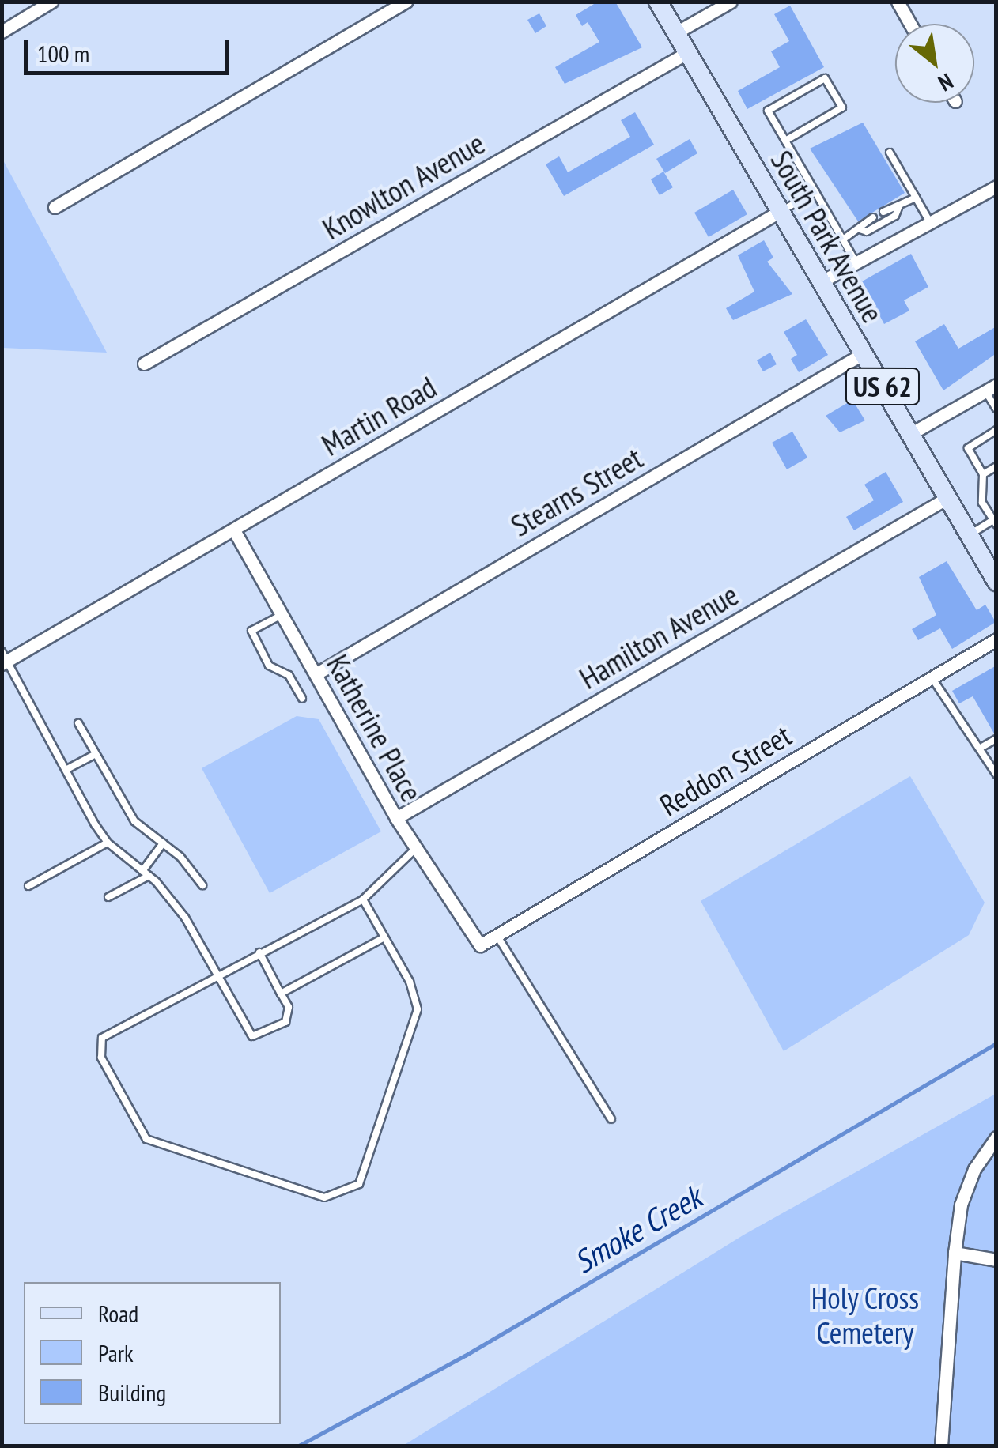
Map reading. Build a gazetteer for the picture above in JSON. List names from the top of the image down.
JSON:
{
  "streets": {
    "main road": ["South Park Avenue", "US 62"],
    "street": [
      "Knowlton Avenue",
      "Martin Road",
      "Stearns Street",
      "Hamilton Avenue",
      "Katherine Place",
      "Reddon Street"
    ]
  },
  "crossings": [
    ["Knowlton Avenue", "South Park Avenue"],
    ["South Park Avenue", "Martin Road"],
    ["South Park Avenue", "Stearns Street"],
    ["South Park Avenue", "Hamilton Avenue"],
    ["Martin Road", "Katherine Place"],
    ["Stearns Street", "Katherine Place"],
    ["Hamilton Avenue", "Katherine Place"],
    ["Katherine Place", "Reddon Street"]
  ],
  "water": ["Smoke Creek"],
  "parks": ["Holy Cross Cemetery"],
  "legend": ["Road", "Park", "Building"],
  "scale_bar": "100 m",
  "north": "bottom right"
}
